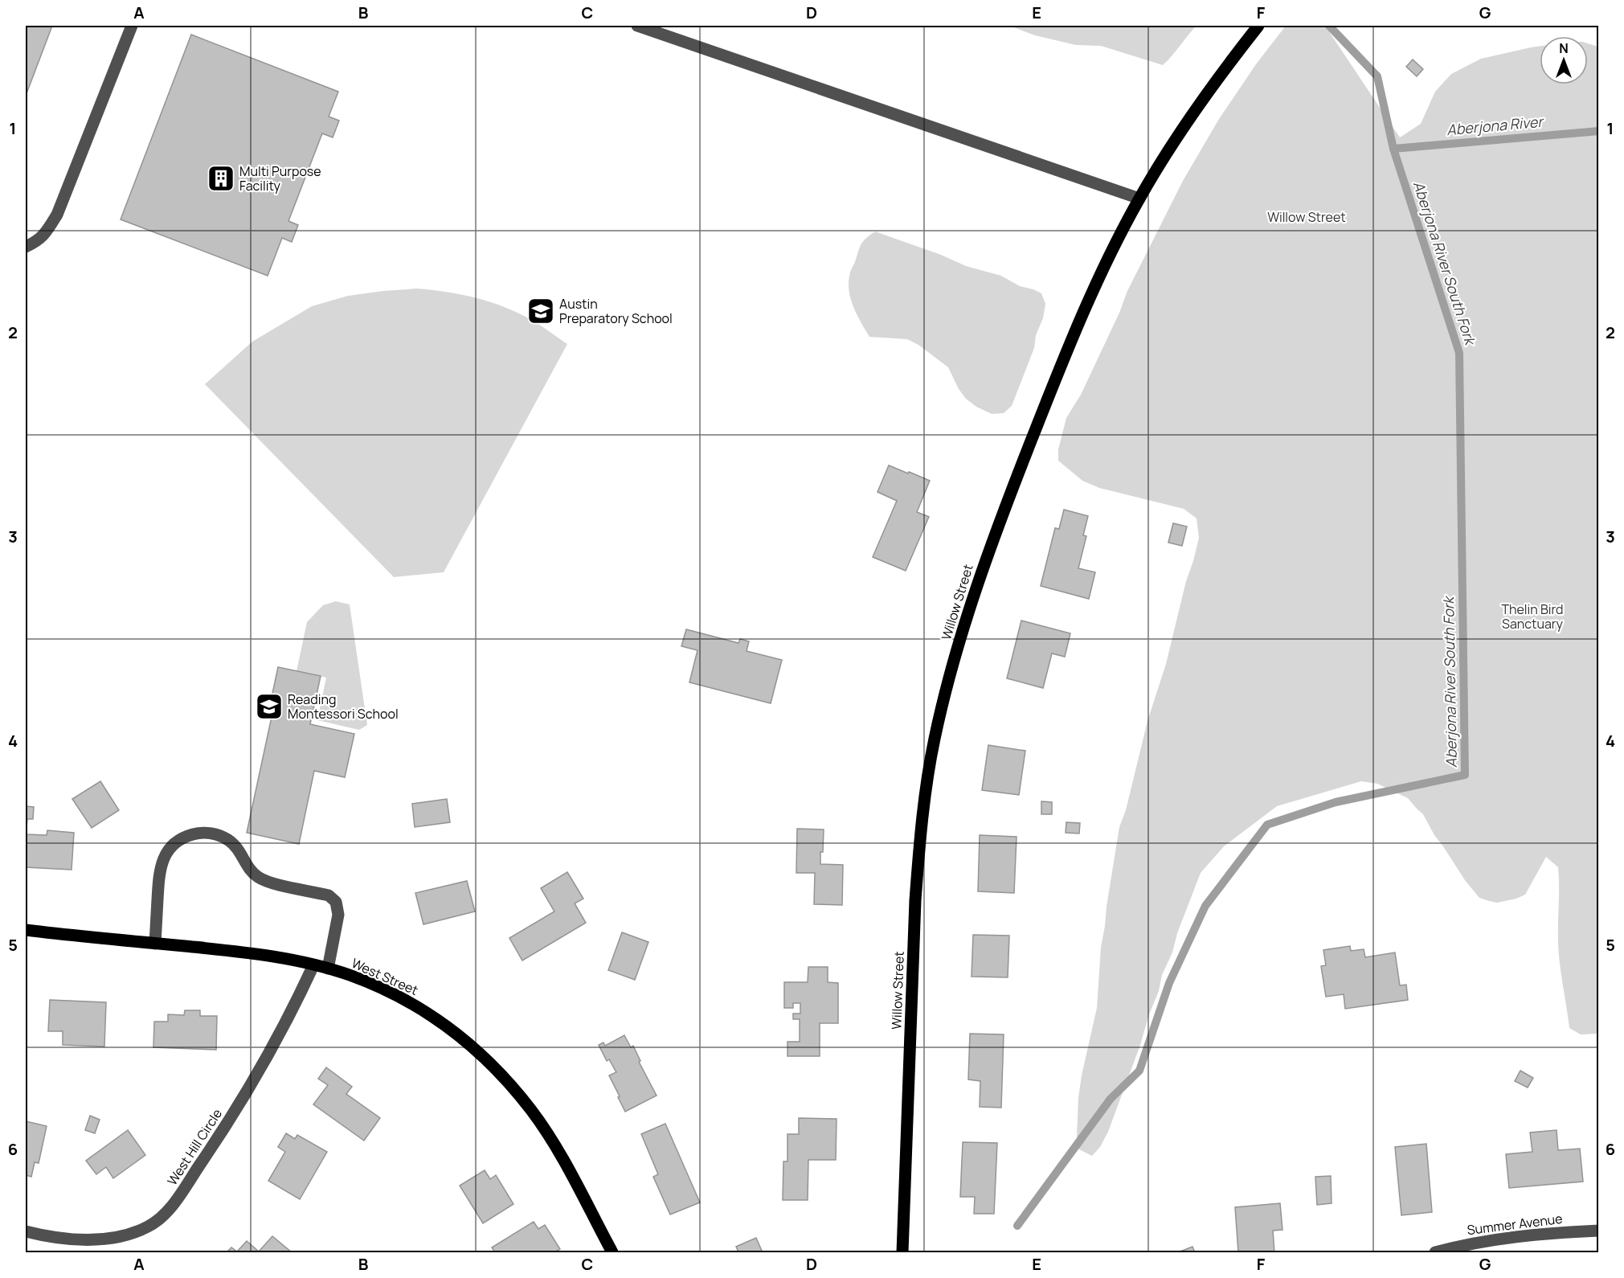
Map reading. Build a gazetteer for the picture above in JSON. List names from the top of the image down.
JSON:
{
  "streets": {
    "main road": ["Willow Street", "West Street"],
    "street": ["West Hill Circle", "Summer Avenue"]
  },
  "crossings": [
    ["West Street", "West Hill Circle"]
  ],
  "water": ["Aberjona River", "Aberjona River South Fork"],
  "parks": ["Willow Street", "Thelin Bird Sanctuary"],
  "places": {
    "building": ["Multi Purpose Facility"],
    "school or university": ["Austin Preparatory School", "Reading Montessori School"]
  },
  "north": "top",
  "grid": {
    "columns": [
      "A",
      "B",
      "C",
      "D",
      "E",
      "F",
      "G"
    ],
    "rows": [
      "1",
      "2",
      "3",
      "4",
      "5",
      "6"
    ]
  }
}
